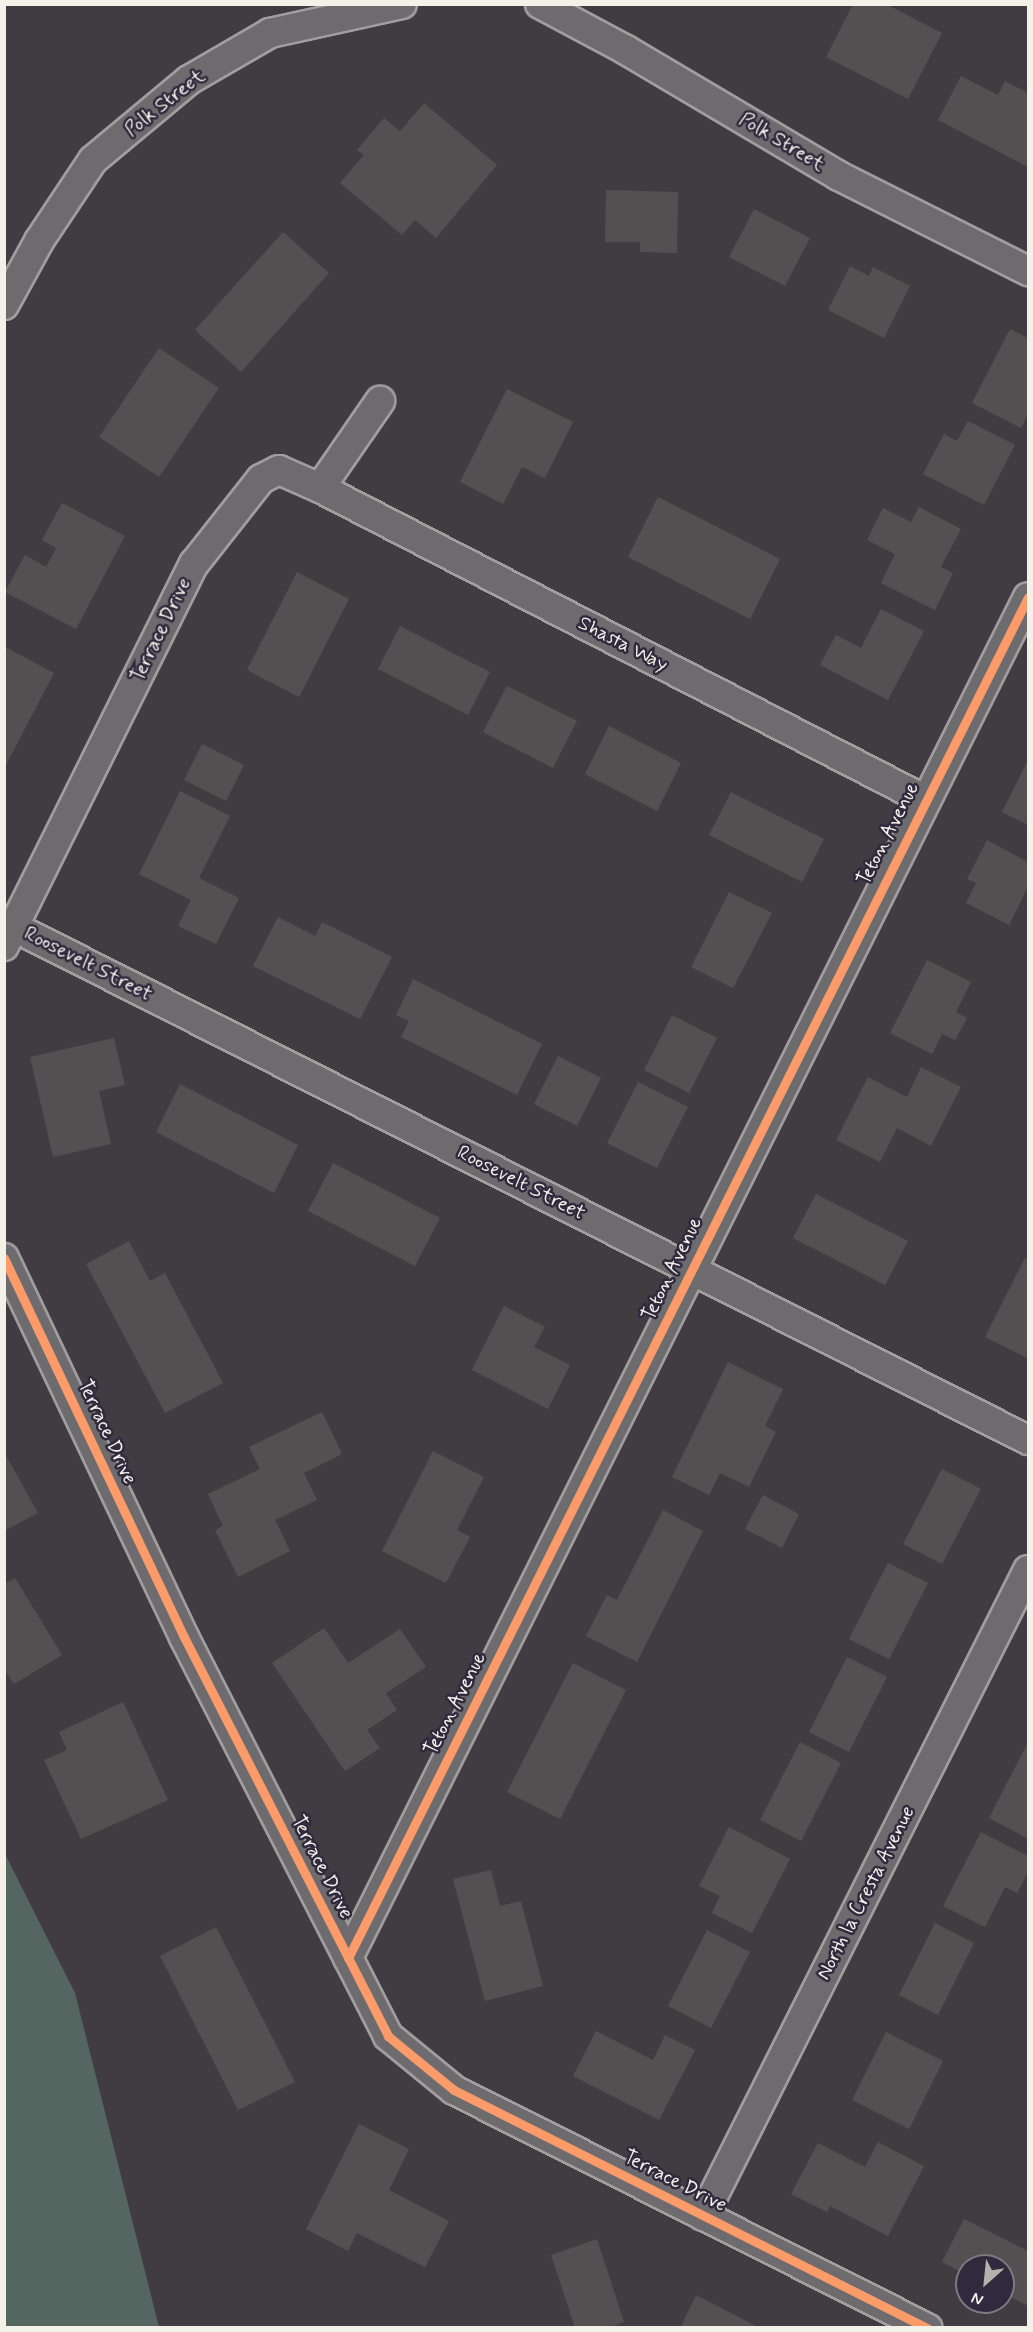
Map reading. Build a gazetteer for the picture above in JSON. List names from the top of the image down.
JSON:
{
  "streets": {
    "street": [
      "Polk Street",
      "Terrace Drive",
      "Shasta Way",
      "Teton Avenue",
      "Roosevelt Street",
      "North la Cresta Avenue"
    ]
  },
  "crossings": [
    ["Terrace Drive", "Shasta Way"],
    ["Terrace Drive", "Teton Avenue"],
    ["Terrace Drive", "Roosevelt Street"],
    ["Terrace Drive", "North la Cresta Avenue"],
    ["Shasta Way", "Teton Avenue"],
    ["Teton Avenue", "Roosevelt Street"]
  ],
  "north": "bottom left"
}
